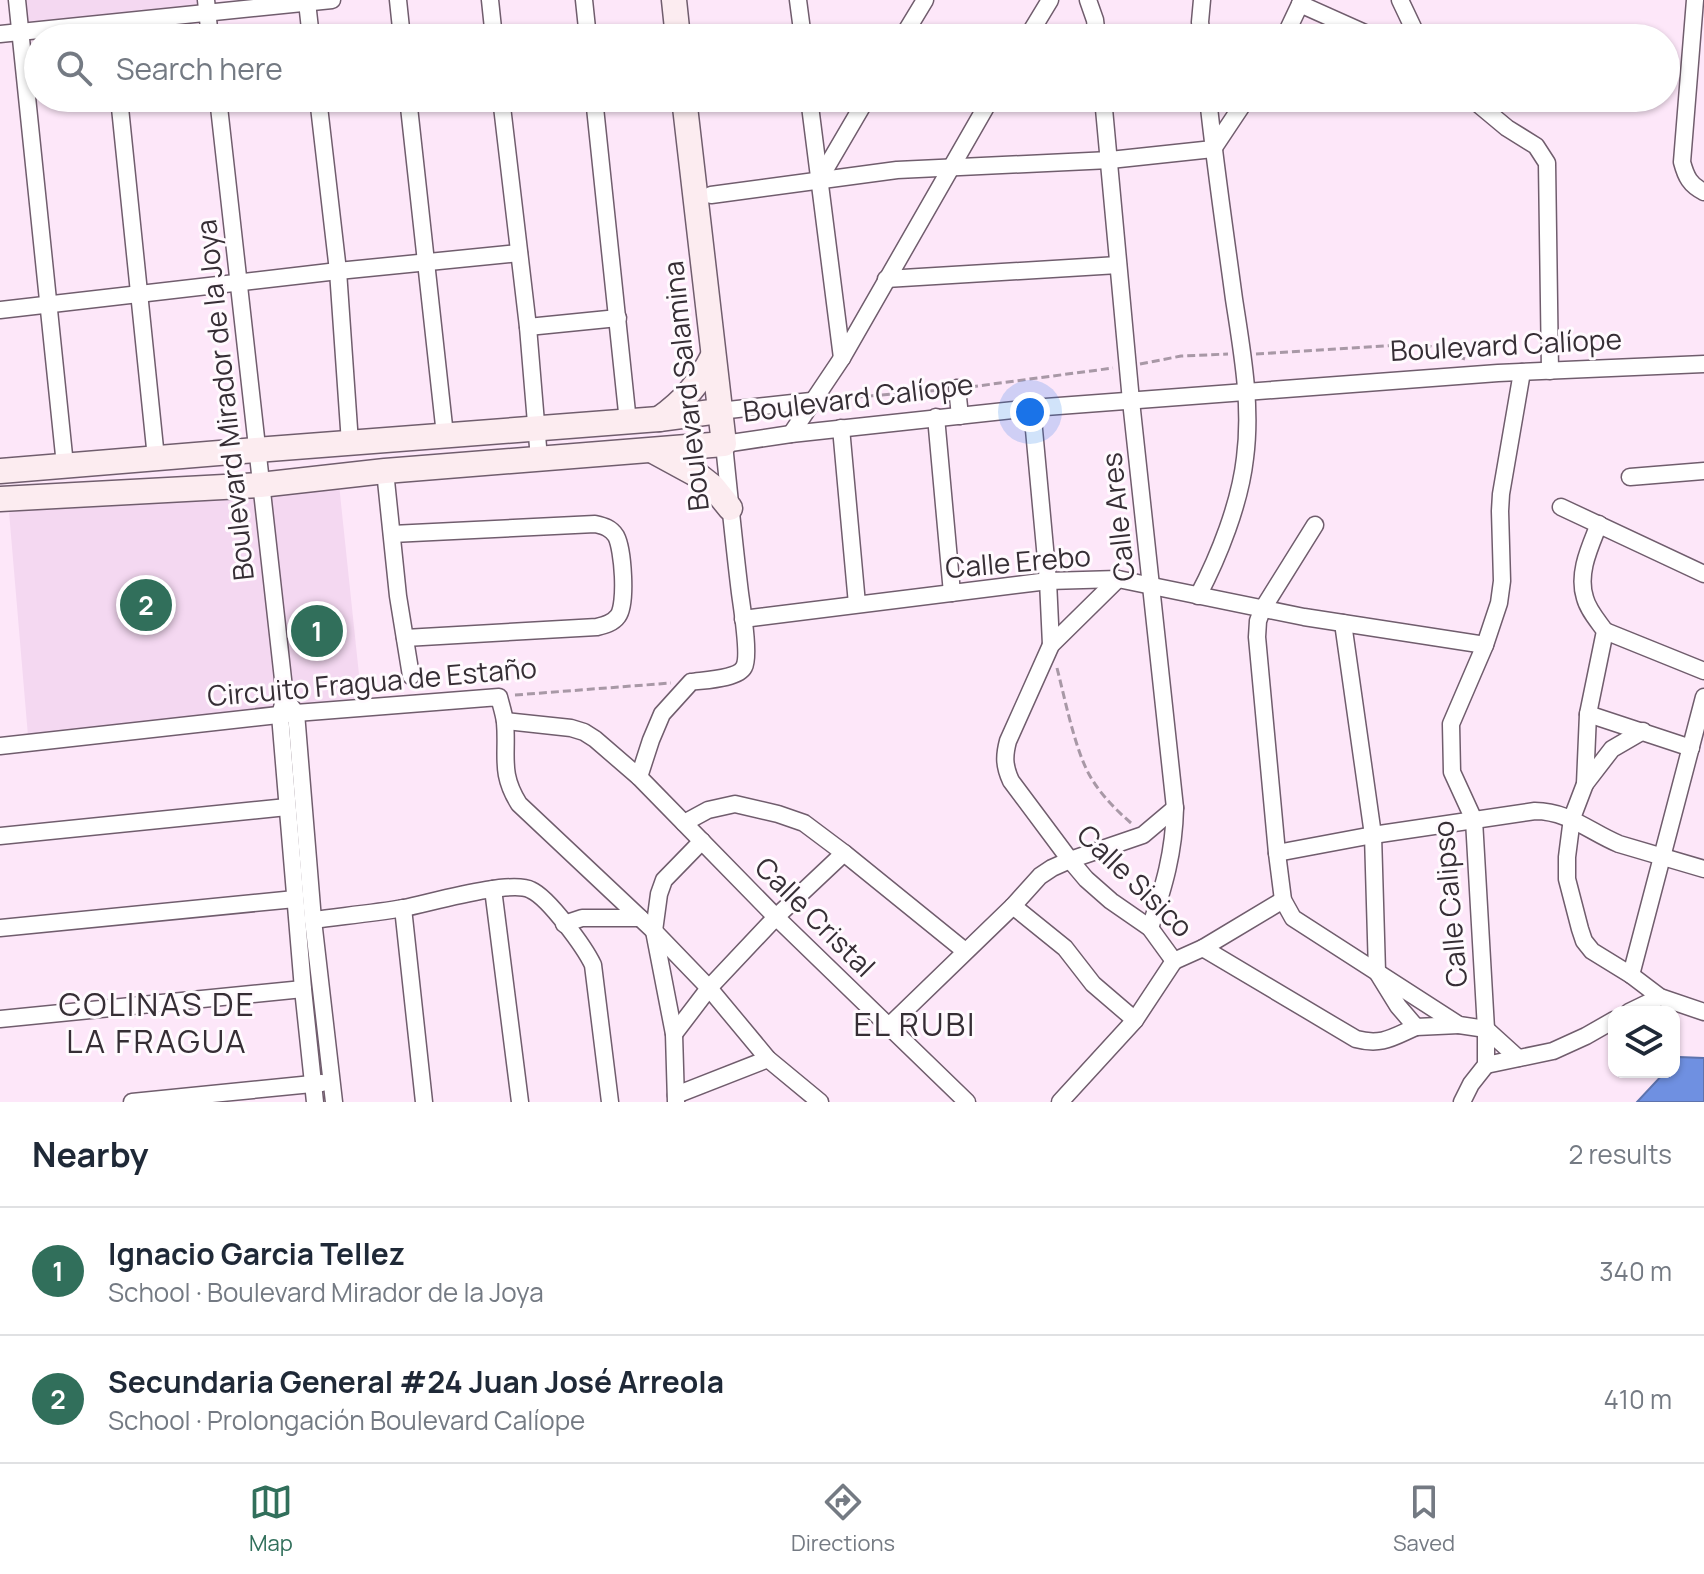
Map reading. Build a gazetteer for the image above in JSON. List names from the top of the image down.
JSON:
{
  "streets": {
    "street": [
      "Boulevard Calíope",
      "Boulevard Salamina",
      "Boulevard Mirador de la Joya",
      "Calle Ares",
      "Calle Erebo",
      "Circuito Fragua de Estaño",
      "Calle Sisico",
      "Calle Calipso",
      "Calle Cristal"
    ]
  },
  "crossings": [
    ["Boulevard Calíope", "Boulevard Salamina"],
    ["Boulevard Calíope", "Boulevard Mirador de la Joya"],
    ["Boulevard Calíope", "Calle Ares"],
    ["Boulevard Calíope", "Calle Calipso"],
    ["Boulevard Salamina", "Calle Erebo"],
    ["Boulevard Salamina", "Circuito Fragua de Estaño"],
    ["Boulevard Mirador de la Joya", "Circuito Fragua de Estaño"],
    ["Calle Ares", "Calle Erebo"],
    ["Calle Ares", "Calle Sisico"],
    ["Calle Erebo", "Calle Calipso"]
  ],
  "districts": ["COLINAS DE LA FRAGUA", "EL RUBI"],
  "page": {
    "search": "Search here",
    "pins": ["2", "1"],
    "heading": ["Nearby", "2 results"],
    "list": [
      {
        "mark": "1",
        "name": "Ignacio Garcia Tellez",
        "note": "School · Boulevard Mirador de la Joya",
        "value": "340 m"
      },
      {
        "mark": "2",
        "name": "Secundaria General #24 Juan José Arreola",
        "note": "School · Prolongación Boulevard Calíope",
        "value": "410 m"
      }
    ],
    "nav": ["Map", "Directions", "Saved"]
  }
}
